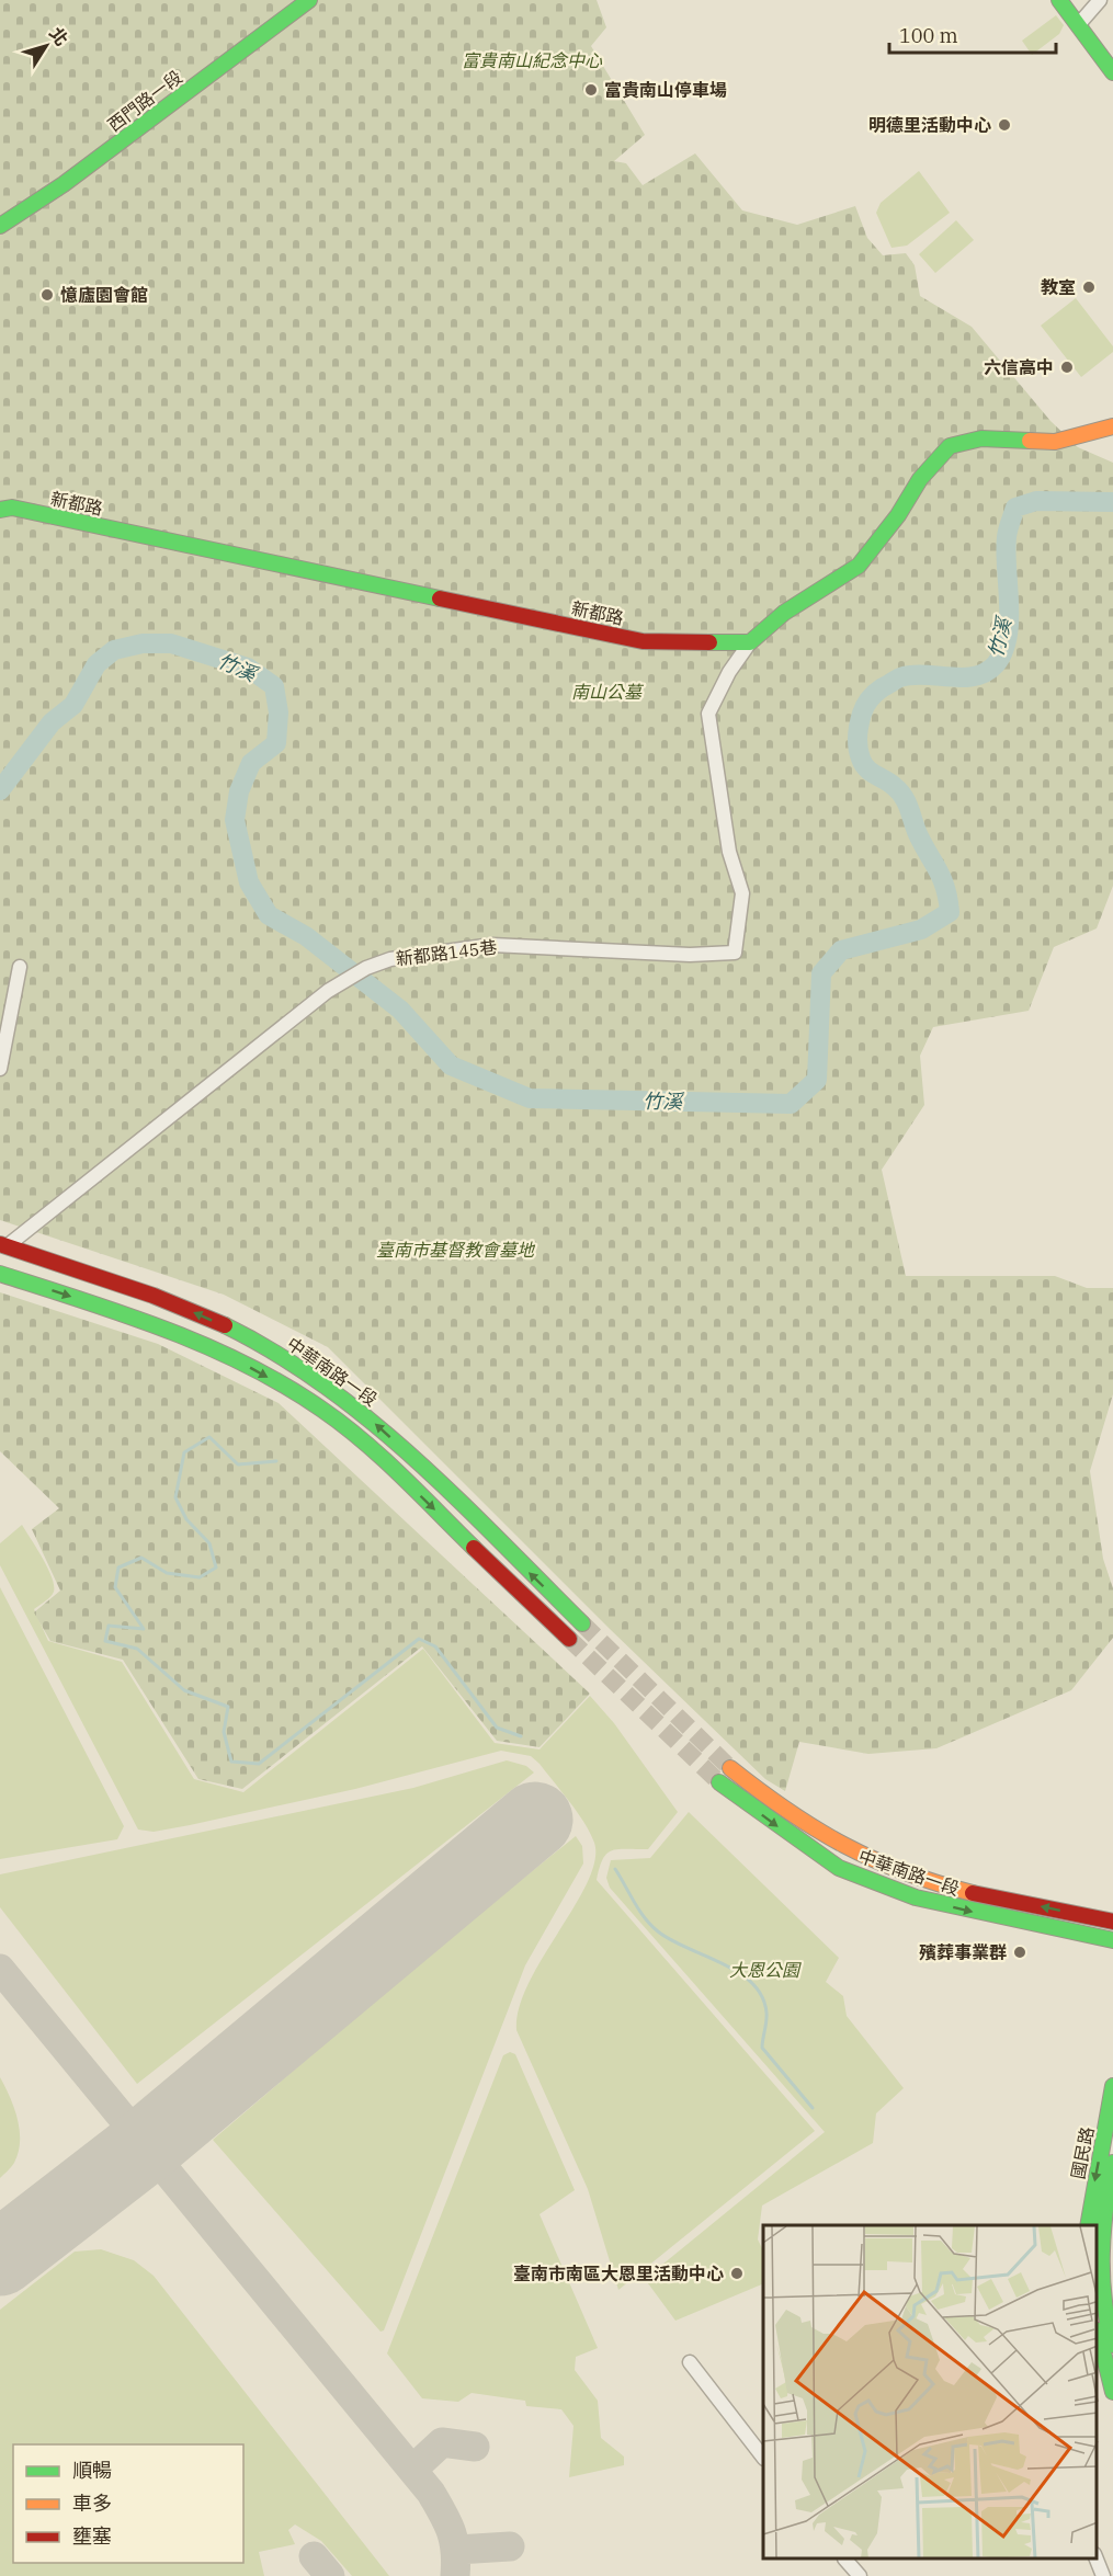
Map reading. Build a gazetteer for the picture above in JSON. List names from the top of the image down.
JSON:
{
  "streets": {
    "street": [
      "西門路一段",
      "新都路",
      "新都路145巷",
      "中華南路一段",
      "國民路"
    ]
  },
  "crossings": [
    ["新都路", "新都路145巷"],
    ["新都路145巷", "中華南路一段"]
  ],
  "water": ["竹溪"],
  "parks": [
    "富貴南山紀念中心",
    "南山公墓",
    "臺南市基督教會墓地",
    "大恩公園"
  ],
  "places": [
    "富貴南山停車場",
    "明德里活動中心",
    "教室",
    "憶廬園會館",
    "六信高中",
    "殯葬事業群",
    "臺南市南區大恩里活動中心"
  ],
  "legend": ["順暢", "車多", "壅塞"],
  "scale_bar": "100 m",
  "north": "top right"
}
